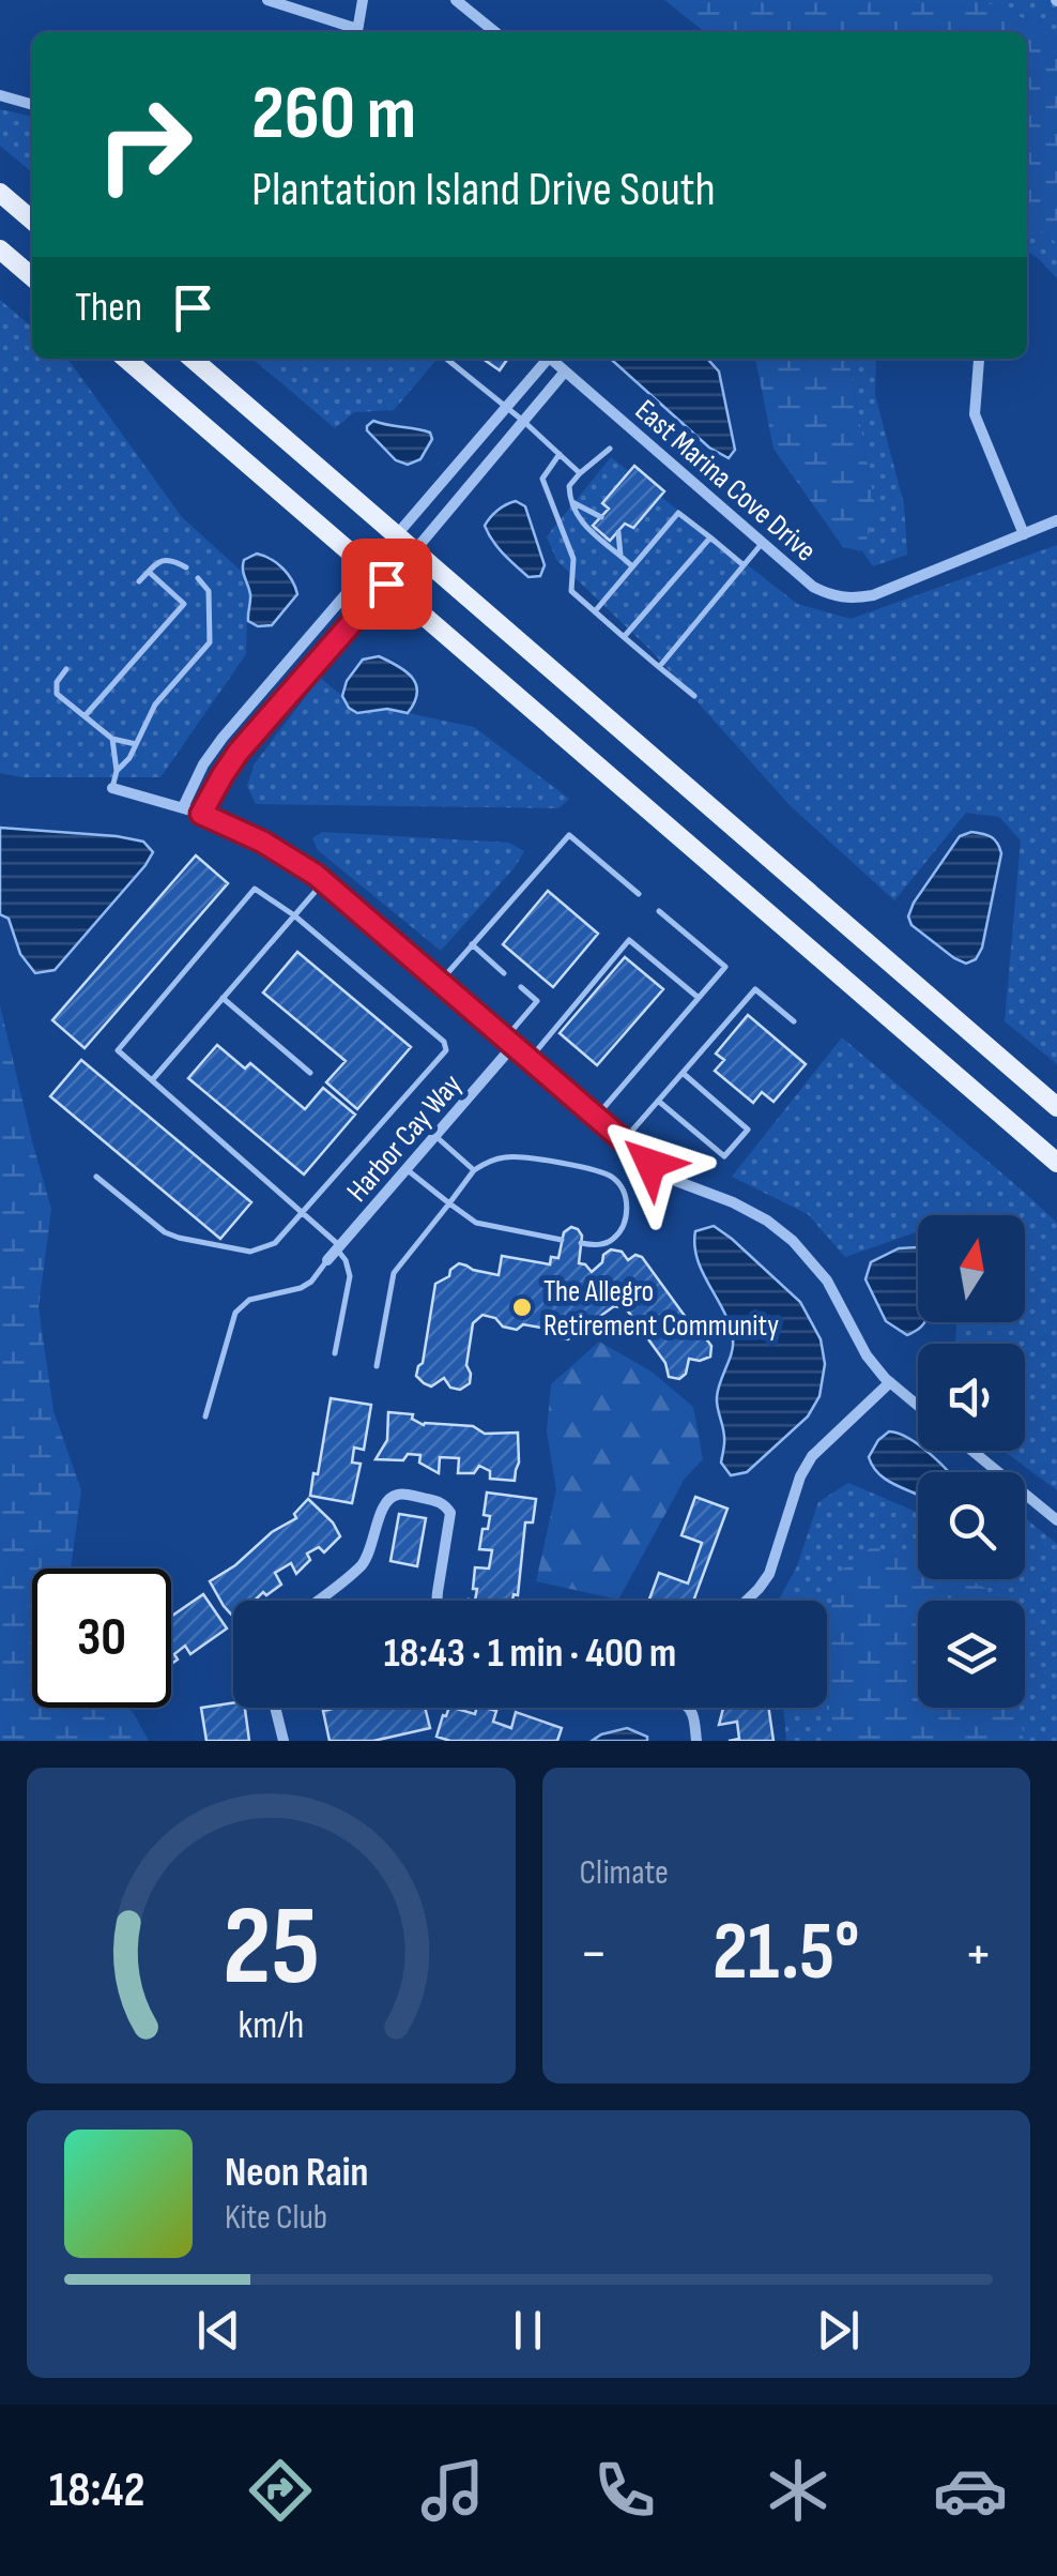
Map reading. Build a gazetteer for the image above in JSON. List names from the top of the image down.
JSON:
{
  "streets": {
    "street": ["East Marina Cove Drive", "Harbor Cay Way"]
  },
  "places": ["The Allegro Retirement Community"],
  "north": "top",
  "page": {
    "turn": ["260 m", "Plantation Island Drive South"],
    "then": "Then",
    "limit": "30",
    "trip": "18:43 · 1 min · 400 m",
    "tile": "Climate",
    "heat": ["−", "21.5°", "+"],
    "song": ["Neon Rain", "Kite Club"],
    "tabs": "18:42",
    "gauge": ["25", "km/h"]
  }
}
